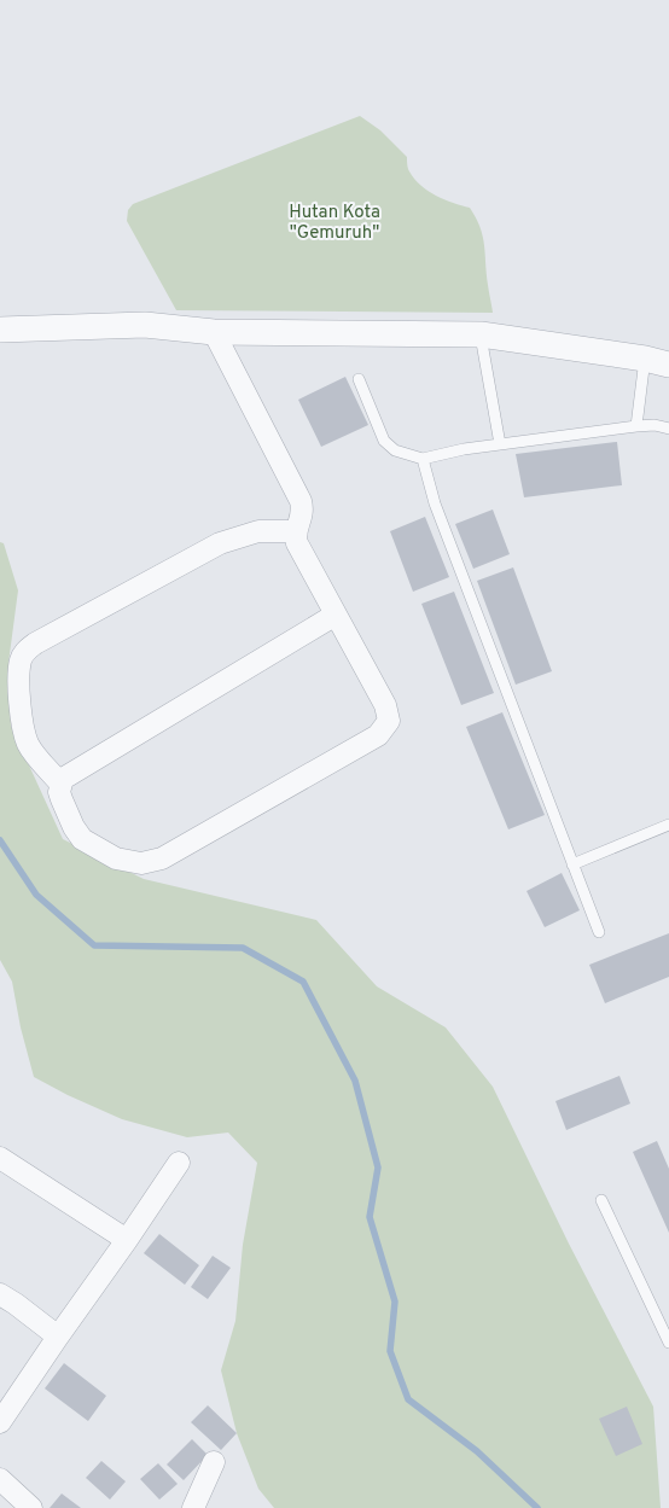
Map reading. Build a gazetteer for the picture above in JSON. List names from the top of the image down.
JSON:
{
  "parks": ["Hutan Kota \"Gemuruh\""]
}
